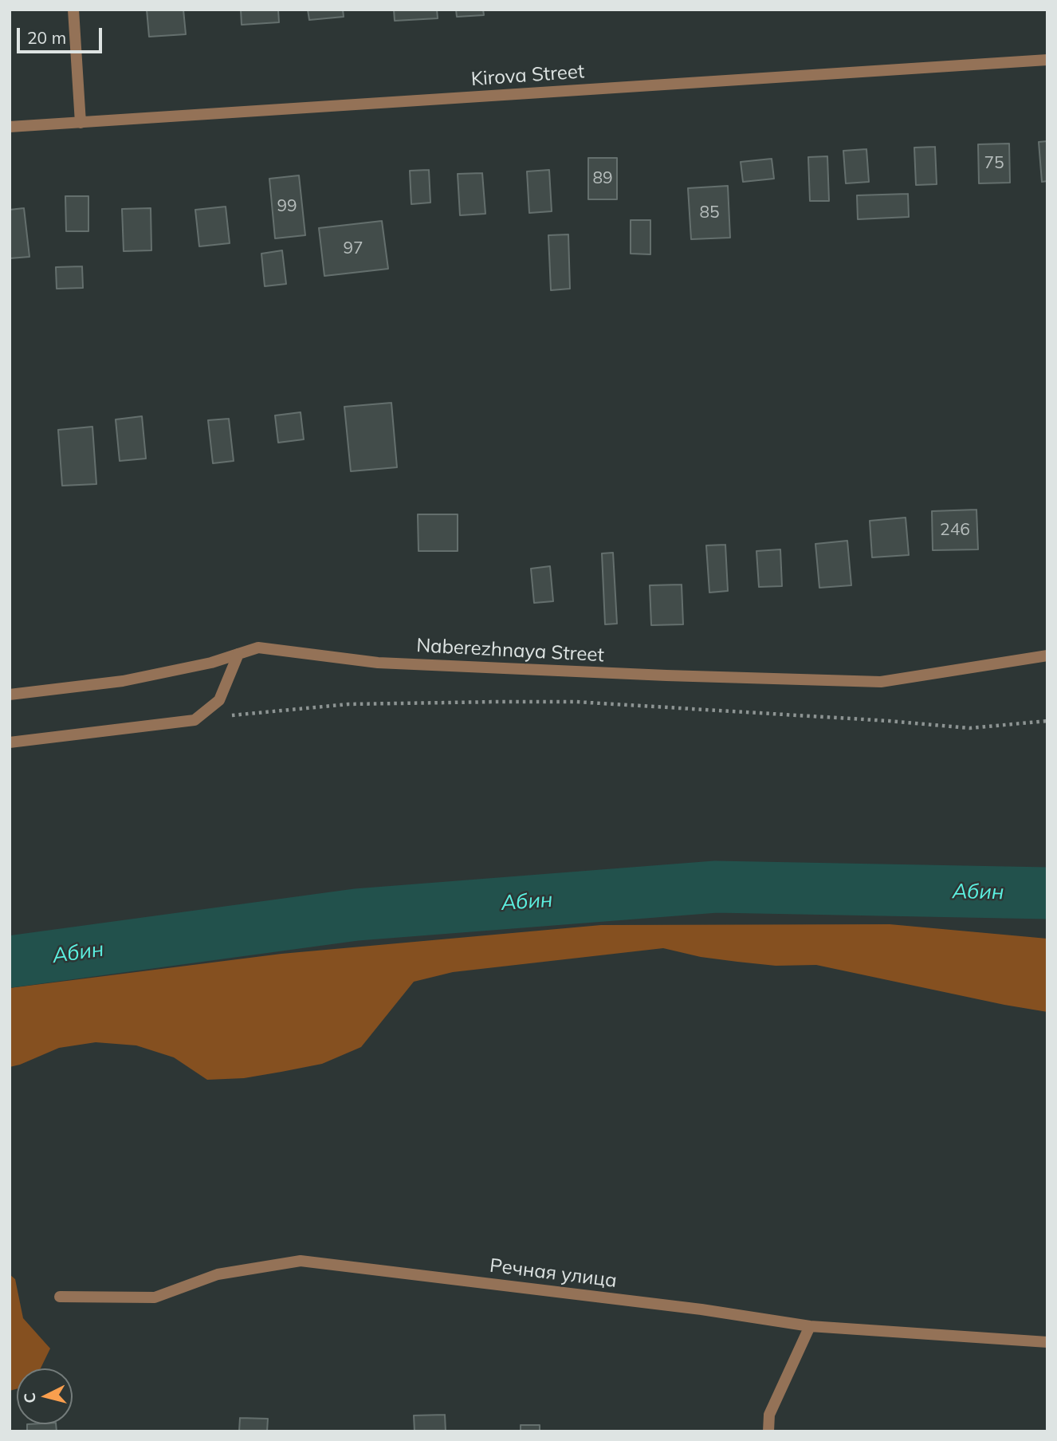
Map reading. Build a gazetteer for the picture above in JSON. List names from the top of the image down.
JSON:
{
  "streets": {
    "street": ["Kirova Street", "Naberezhnaya Street", "Речная улица"]
  },
  "water": ["Абин"],
  "house_numbers": [
    "75",
    "89",
    "99",
    "85",
    "97",
    "246"
  ],
  "scale_bar": "20 m",
  "north": "left"
}
